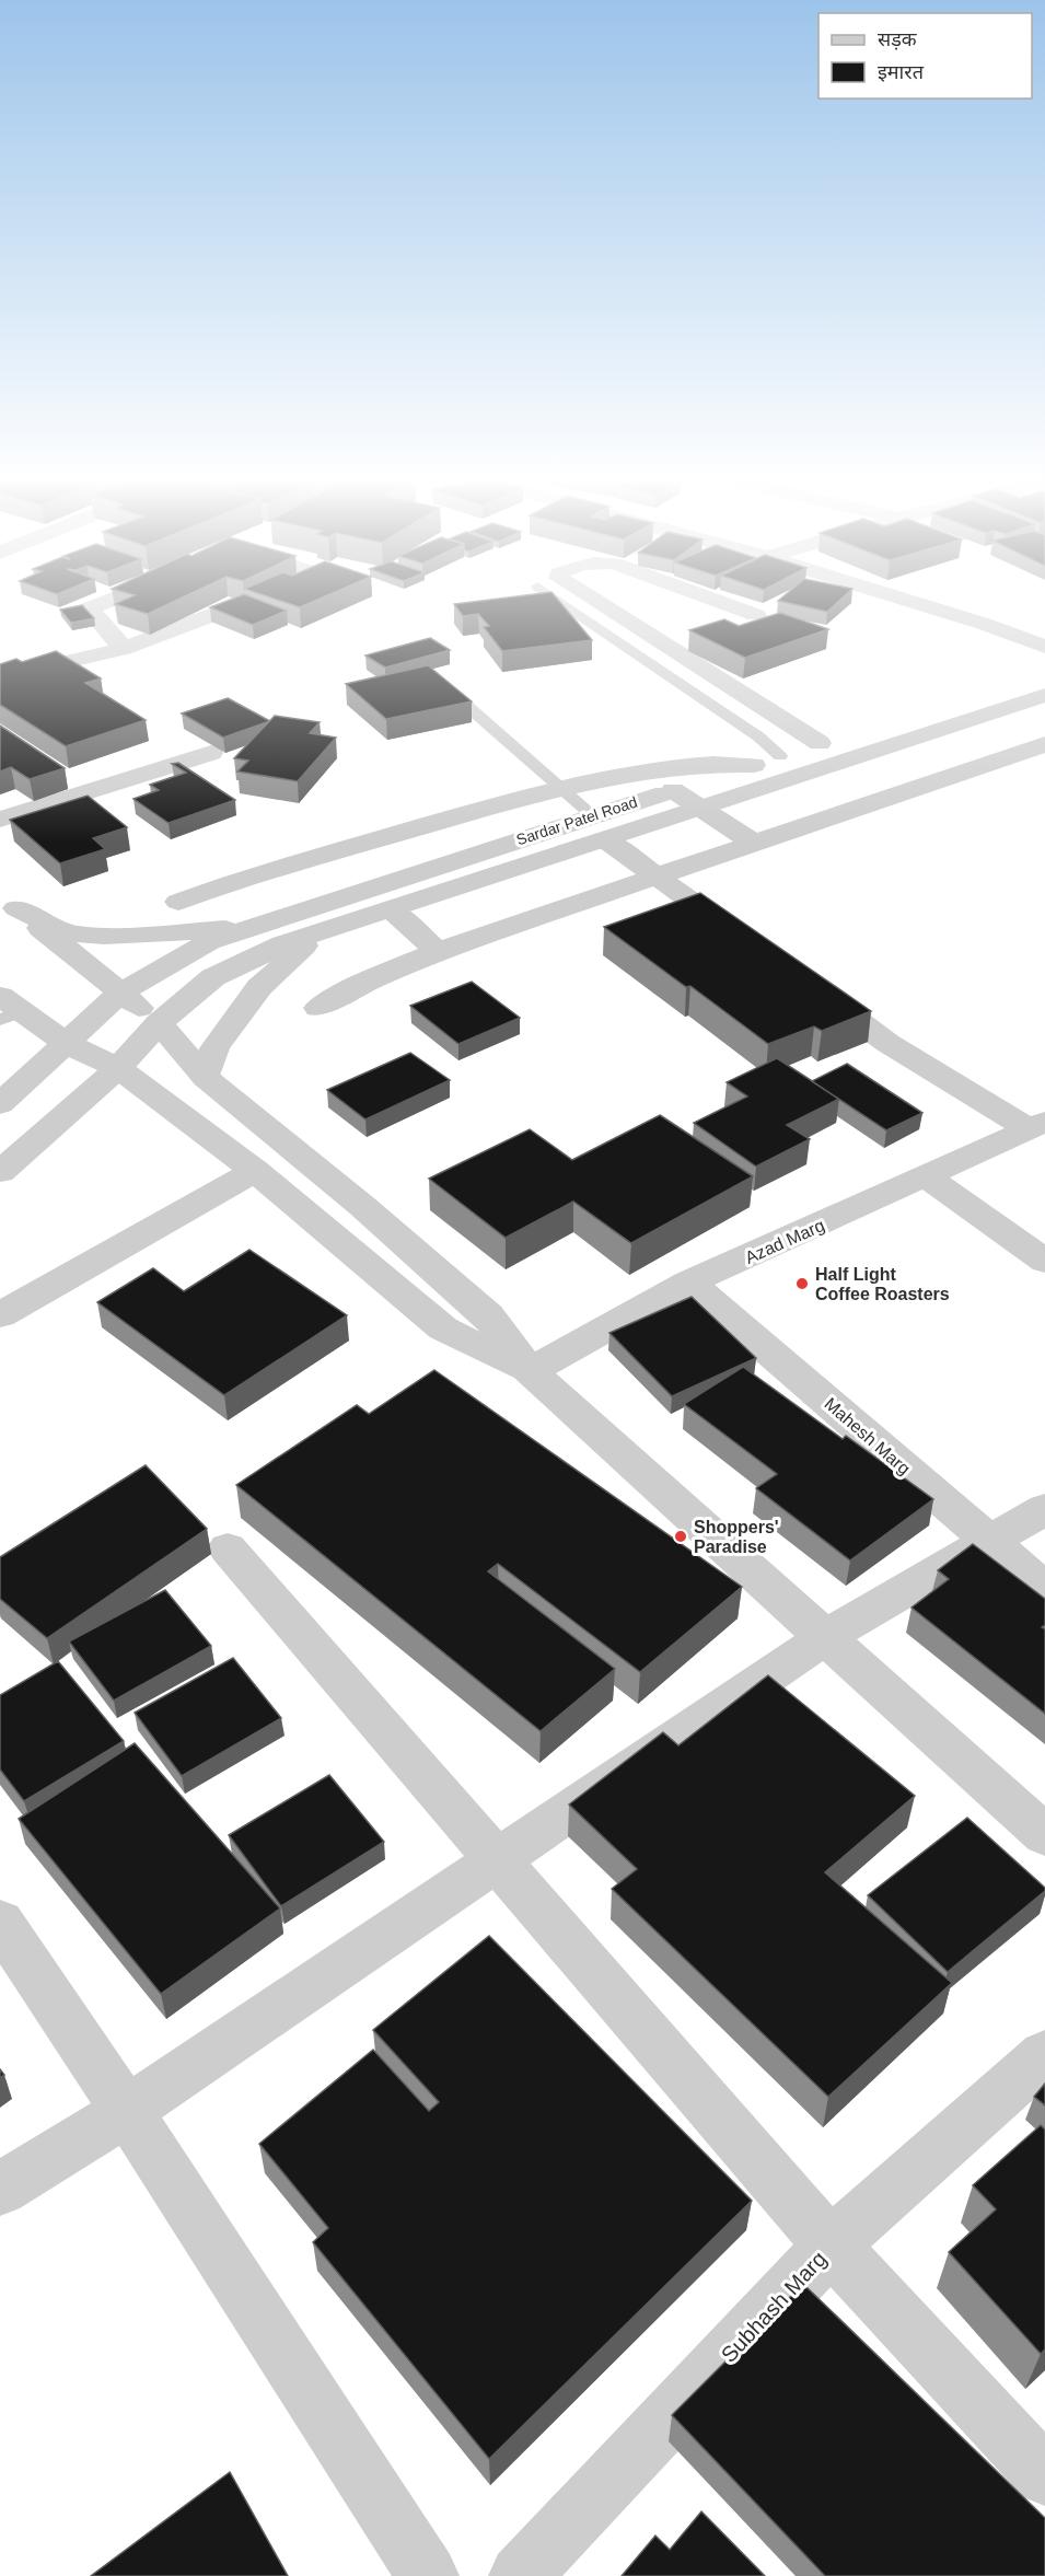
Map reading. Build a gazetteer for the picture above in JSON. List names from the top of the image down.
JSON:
{
  "streets": {
    "street": [
      "Sardar Patel Road",
      "Azad Marg",
      "Mahesh Marg",
      "Subhash Marg"
    ]
  },
  "crossings": [
    ["Azad Marg", "Mahesh Marg"]
  ],
  "places": ["Half Light Coffee Roasters", "Shoppers' Paradise"],
  "legend": ["सड़क", "इमारत"]
}
